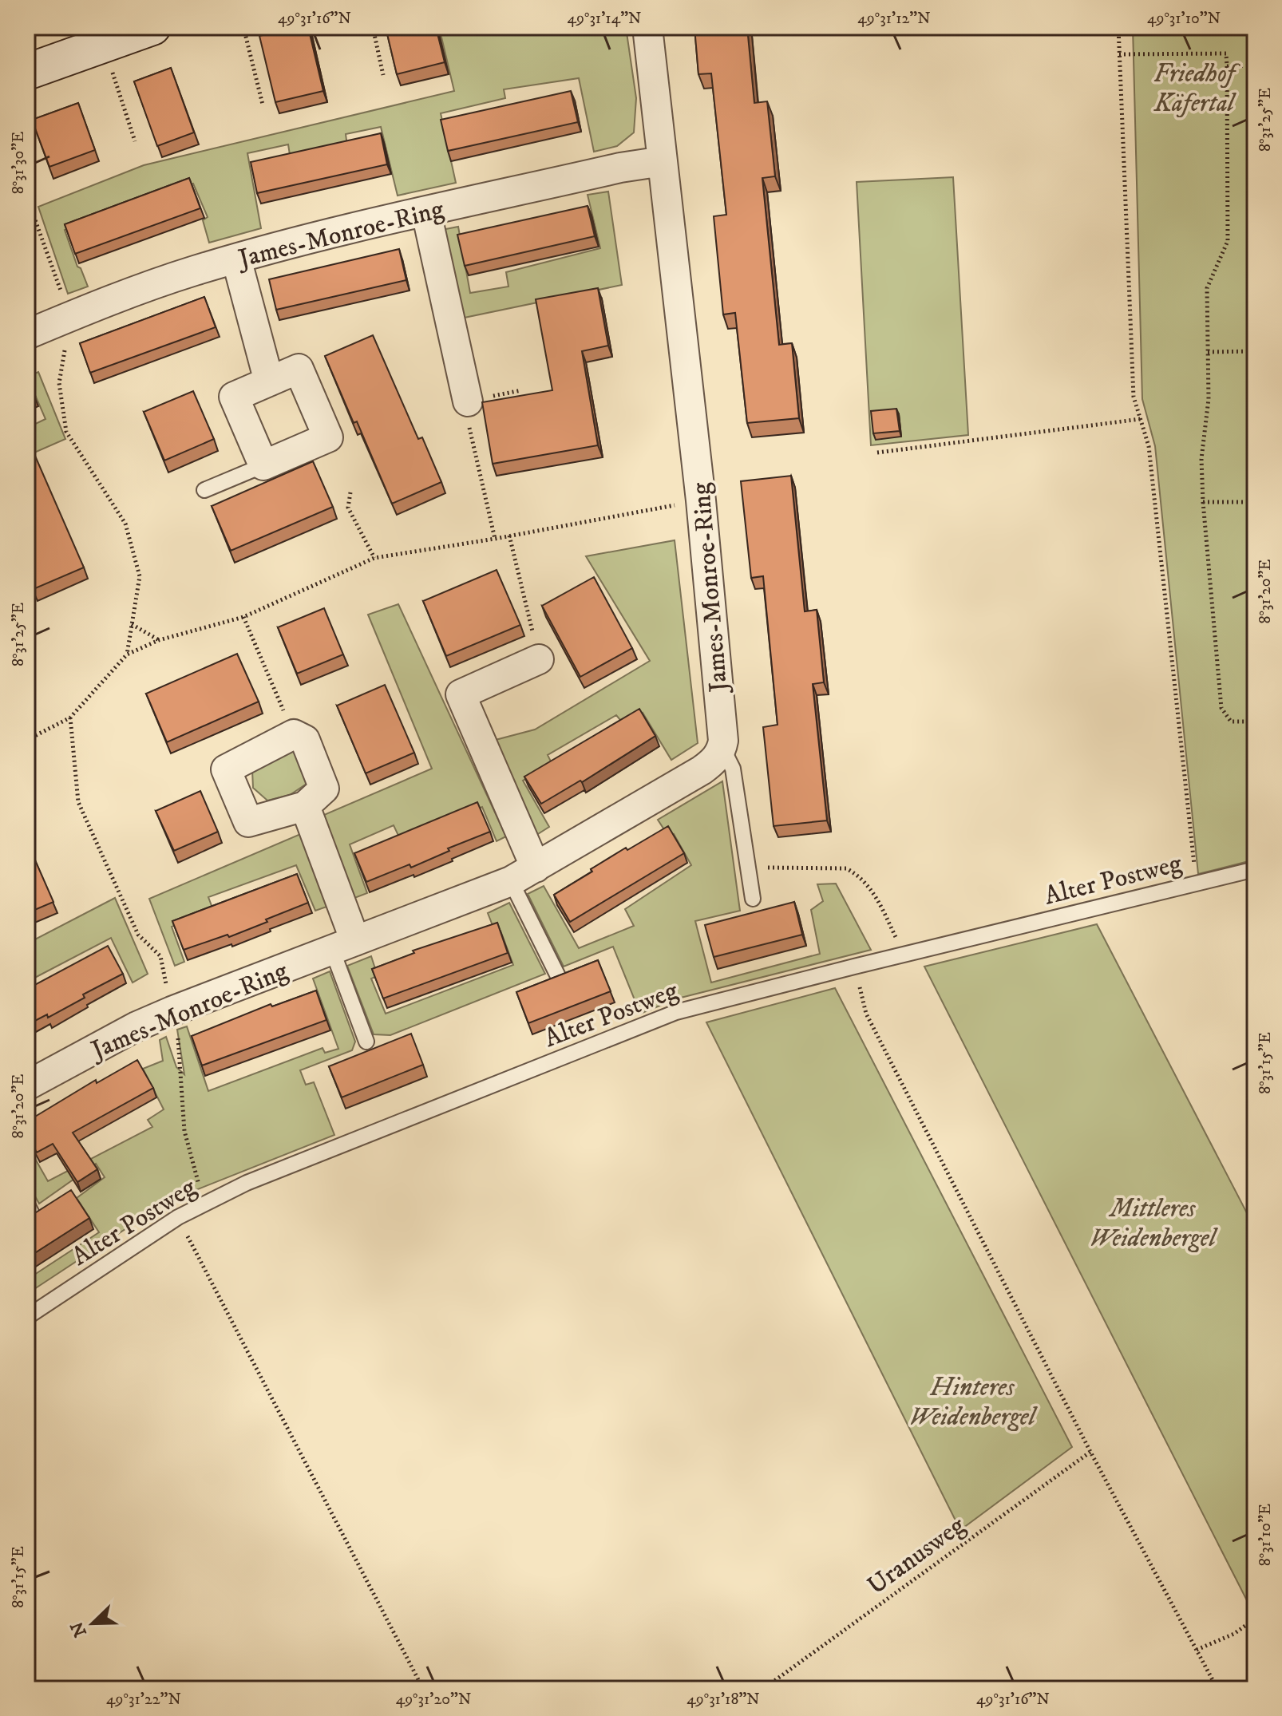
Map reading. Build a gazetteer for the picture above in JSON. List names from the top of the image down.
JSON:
{
  "streets": {
    "street": ["James-Monroe-Ring"],
    "lane": ["Alter Postweg"],
    "path": ["Uranusweg"]
  },
  "parks": ["Friedhof Käfertal", "Mittleres Weidenbergel", "Hinteres Weidenbergel"],
  "north": "bottom left",
  "coordinates": [
    "49°31'16\"N",
    "49°31'14\"N",
    "49°31'12\"N",
    "49°31'10\"N",
    "8°31'25\"E",
    "8°31'30\"E",
    "8°31'20\"E",
    "8°31'15\"E",
    "8°31'10\"E",
    "49°31'22\"N",
    "49°31'20\"N",
    "49°31'18\"N"
  ]
}
